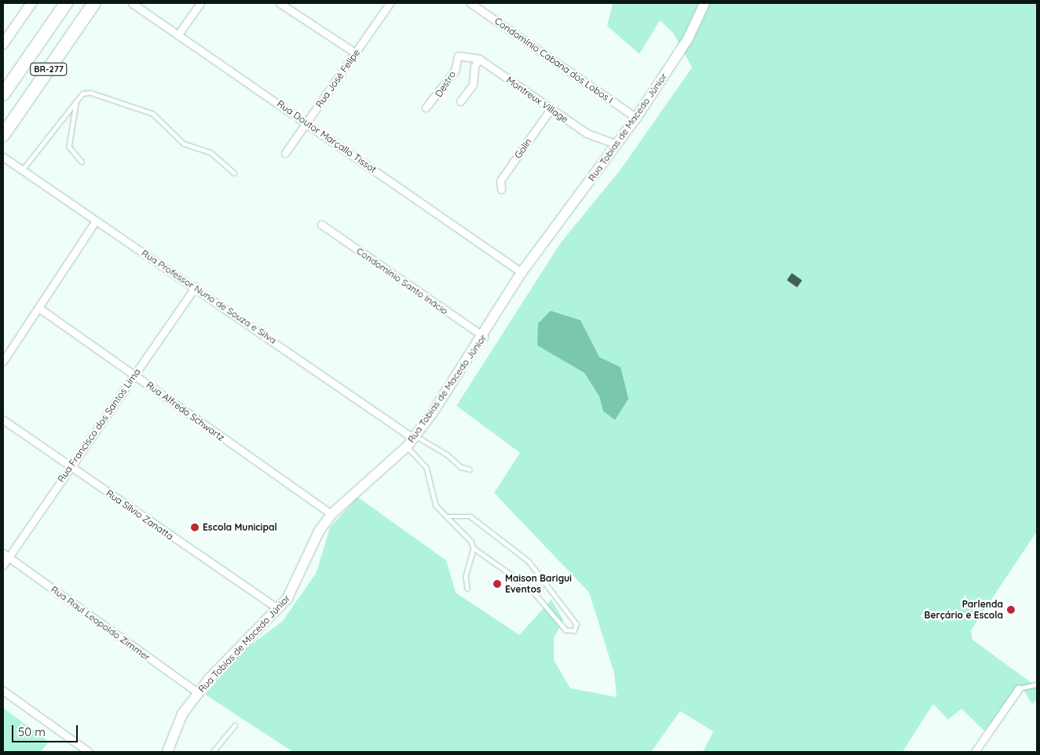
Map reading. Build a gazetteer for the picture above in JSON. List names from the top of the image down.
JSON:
{
  "streets": {
    "highway": ["BR-277"],
    "street": [
      "Condomínio Cabana dos Lobos I",
      "Rua José Felipe",
      "Destro",
      "Montreux Village",
      "Rua Tobias de Macedo Júnior",
      "Rua Doutor Marçallo Tissot",
      "Golin",
      "Condomínio Santo Inácio",
      "Rua Professor Nuno de Souza e Silva",
      "Rua Alfredo Schwartz",
      "Rua Francisco dos Santos Lima",
      "Rua Sílvio Zanatta",
      "Rua Raul Leopoldo Zimmer"
    ]
  },
  "crossings": [
    ["Condomínio Cabana dos Lobos I", "Rua Tobias de Macedo Júnior"],
    ["Rua José Felipe", "Rua Doutor Marçallo Tissot"],
    ["Destro", "Montreux Village"],
    ["Montreux Village", "Rua Tobias de Macedo Júnior"],
    ["Montreux Village", "Golin"],
    ["Rua Tobias de Macedo Júnior", "Rua Doutor Marçallo Tissot"],
    ["Rua Tobias de Macedo Júnior", "Condomínio Santo Inácio"],
    ["Rua Tobias de Macedo Júnior", "Rua Professor Nuno de Souza e Silva"],
    ["Rua Tobias de Macedo Júnior", "Rua Alfredo Schwartz"],
    ["Rua Tobias de Macedo Júnior", "Rua Sílvio Zanatta"],
    ["Rua Tobias de Macedo Júnior", "Rua Raul Leopoldo Zimmer"],
    ["Rua Professor Nuno de Souza e Silva", "Rua Francisco dos Santos Lima"],
    ["Rua Alfredo Schwartz", "Rua Francisco dos Santos Lima"],
    ["Rua Francisco dos Santos Lima", "Rua Sílvio Zanatta"],
    ["Rua Francisco dos Santos Lima", "Rua Raul Leopoldo Zimmer"]
  ],
  "places": ["Escola Municipal", "Maison Barigui Eventos", "Parlenda Berçário e Escola"],
  "scale_bar": "50 m"
}
